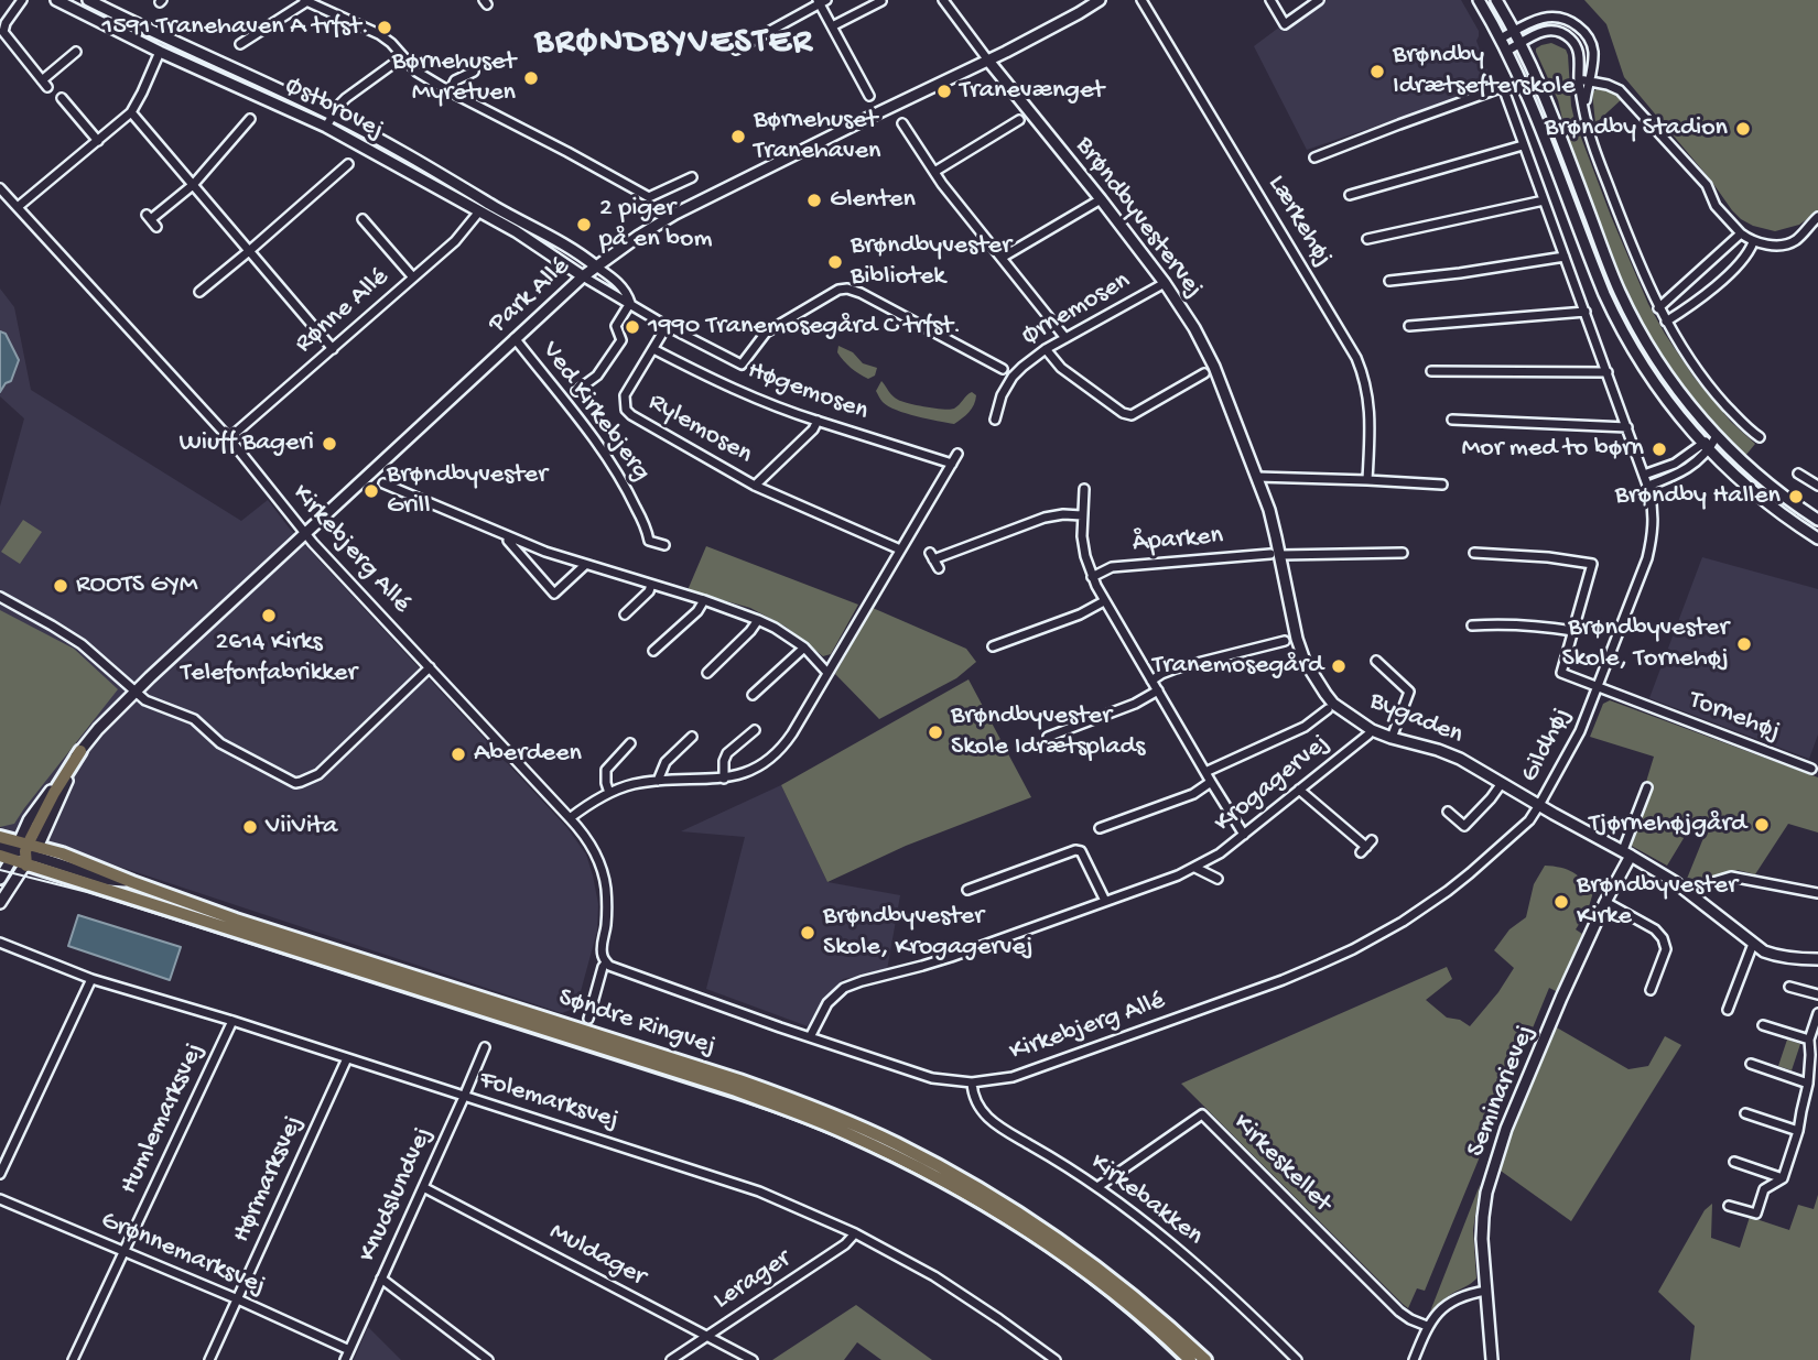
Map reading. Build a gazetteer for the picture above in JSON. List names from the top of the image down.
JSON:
{
  "streets": {
    "main road": ["Søndre Ringvej"],
    "street": [
      "Østbrovej",
      "Brøndbyvestervej",
      "Lærkehøj",
      "Park Allé",
      "Ørnemosen",
      "Rønne Allé",
      "Høgemosen",
      "Ved Kirkebjerg",
      "Rylemosen",
      "Åparken",
      "Kirkebjerg Allé",
      "Tornehøj",
      "Bygaden",
      "Gildhøj",
      "Krogagervej",
      "Seminarievej",
      "Folemarksvej",
      "Humlemarksvej",
      "Kirkeskellet",
      "Hørmarksvej",
      "Knudslundvej",
      "Kirkebakken",
      "Grønnemarksvej",
      "Muldager",
      "Lerager"
    ]
  },
  "crossings": [
    ["Østbrovej", "Park Allé"],
    ["Østbrovej", "Rønne Allé"],
    ["Brøndbyvestervej", "Park Allé"],
    ["Brøndbyvestervej", "Ørnemosen"],
    ["Brøndbyvestervej", "Bygaden"],
    ["Park Allé", "Ved Kirkebjerg"],
    ["Park Allé", "Kirkebjerg Allé"],
    ["Rønne Allé", "Kirkebjerg Allé"],
    ["Høgemosen", "Rylemosen"],
    ["Åparken", "Bygaden"],
    ["Kirkebjerg Allé", "Bygaden"],
    ["Kirkebjerg Allé", "Gildhøj"],
    ["Kirkebjerg Allé", "Krogagervej"],
    ["Kirkebjerg Allé", "Kirkebakken"],
    ["Tornehøj", "Gildhøj"],
    ["Bygaden", "Gildhøj"],
    ["Bygaden", "Krogagervej"],
    ["Bygaden", "Seminarievej"],
    ["Folemarksvej", "Humlemarksvej"],
    ["Folemarksvej", "Hørmarksvej"],
    ["Folemarksvej", "Knudslundvej"],
    ["Folemarksvej", "Lerager"],
    ["Humlemarksvej", "Grønnemarksvej"],
    ["Kirkeskellet", "Kirkebakken"],
    ["Hørmarksvej", "Grønnemarksvej"],
    ["Knudslundvej", "Grønnemarksvej"],
    ["Knudslundvej", "Muldager"],
    ["Muldager", "Lerager"]
  ],
  "districts": ["BRØNDBYVESTER"],
  "places": [
    "1591 Tranehaven A trfst.",
    "Brøndby Idrætsefterskole",
    "Børnehuset Myretuen",
    "Tranevænget",
    "Brøndby Stadion",
    "Børnehuset Tranehaven",
    "Glenten",
    "2 piger på en bom",
    "Brøndbyvester Bibliotek",
    "1990 Tranemosegård C trfst.",
    "Wiuff Bageri",
    "Mor med to børn",
    "Brøndbyvester Grill",
    "Brøndby Hallen",
    "ROOTS GYM",
    "2614 Kirks Telefonfabrikker",
    "Brøndbyvester Skole, Tornehøj",
    "Tranemosegård",
    "Brøndbyvester Skole Idrætsplads",
    "Aberdeen",
    "Tjørnehøjgård",
    "ViiVita",
    "Brøndbyvester Kirke",
    "Brøndbyvester Skole, Krogagervej"
  ]
}
